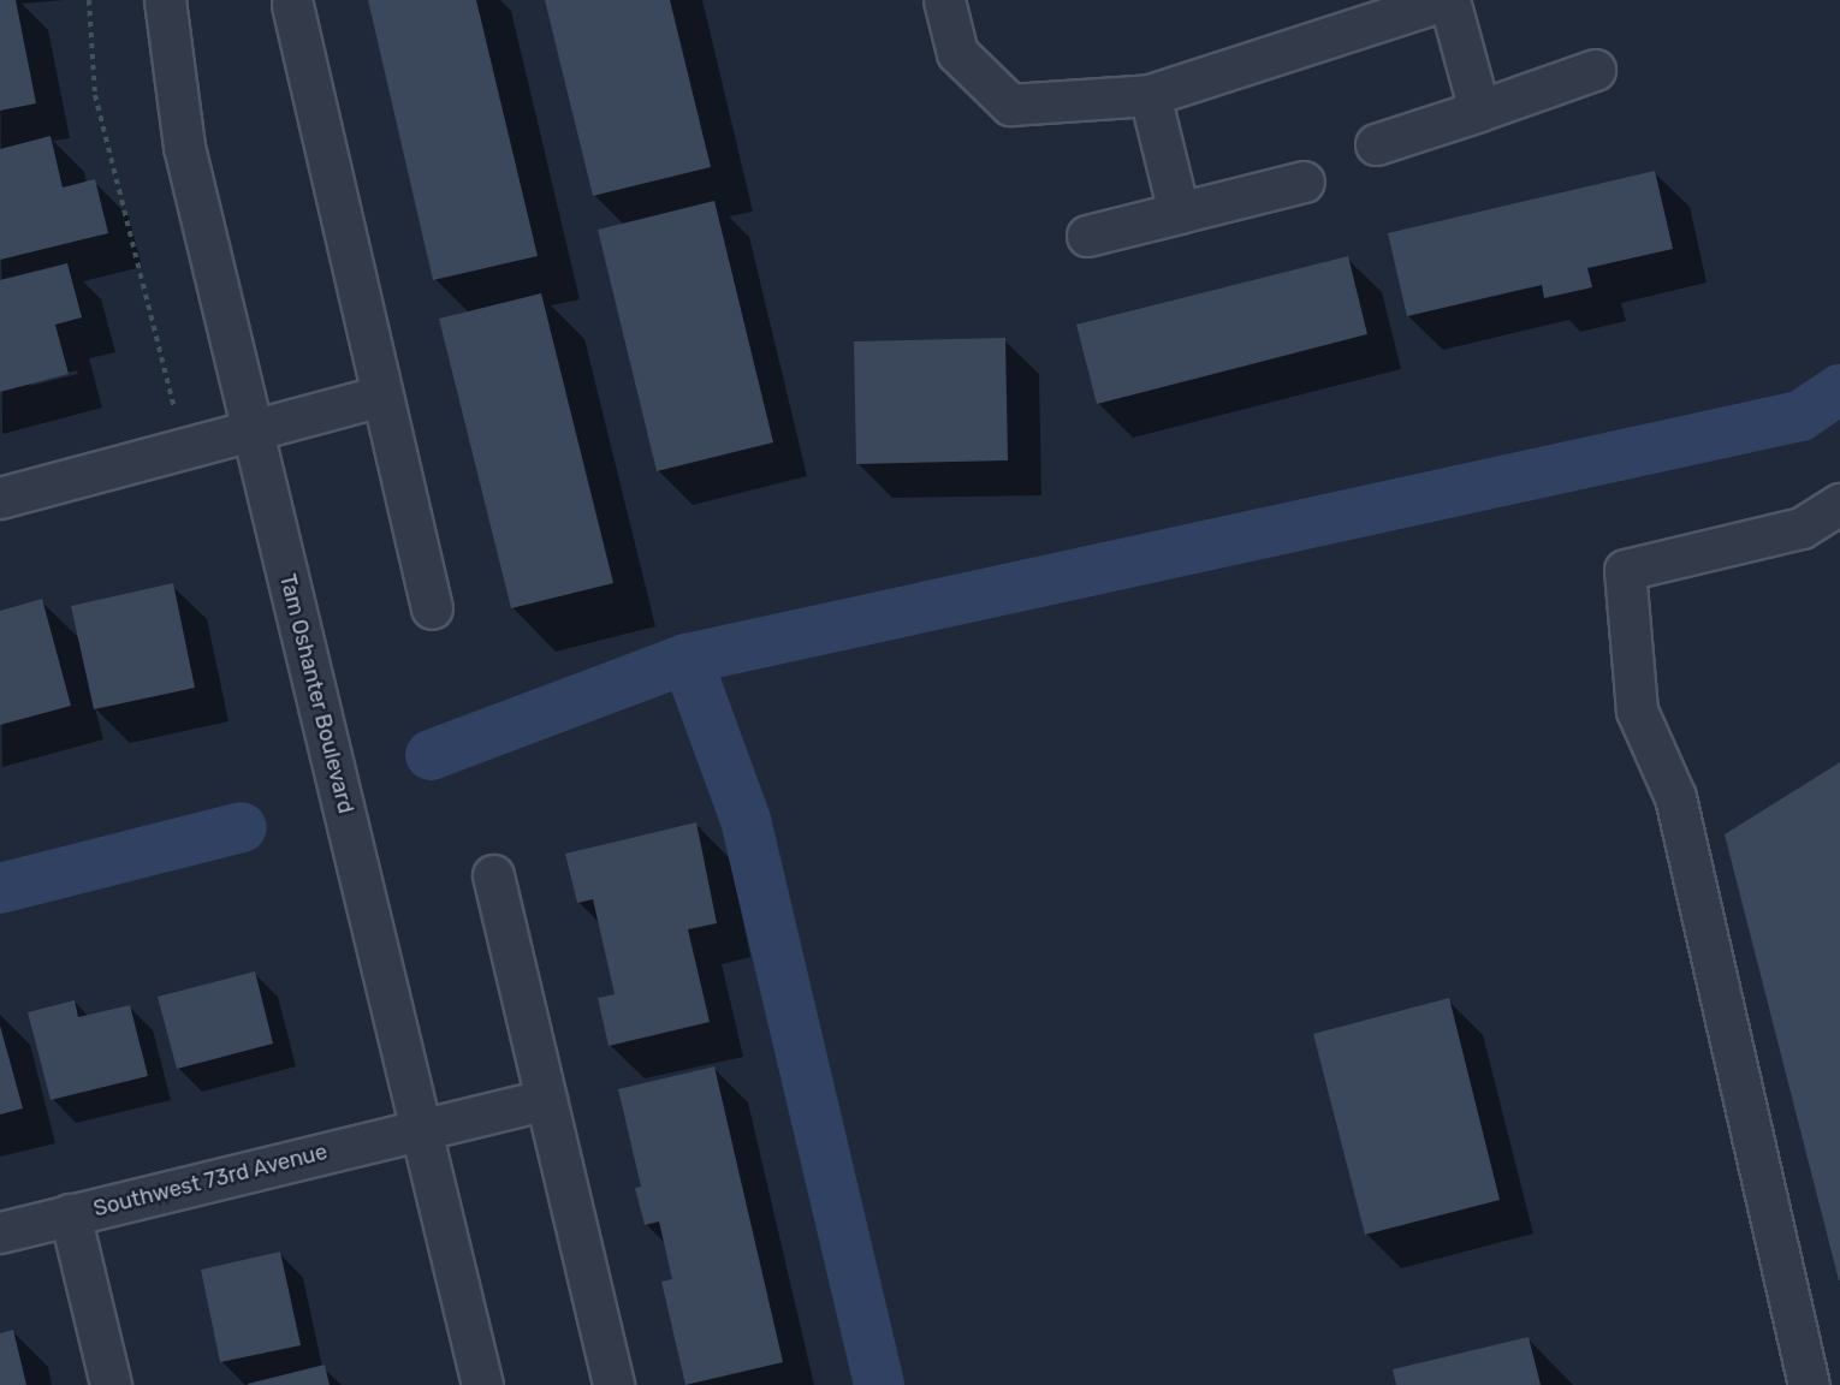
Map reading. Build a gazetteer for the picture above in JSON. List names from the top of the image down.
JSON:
{
  "streets": {
    "street": ["Tam Oshanter Boulevard", "Southwest 73rd Avenue"]
  },
  "crossings": [
    ["Tam Oshanter Boulevard", "Southwest 73rd Avenue"]
  ]
}
